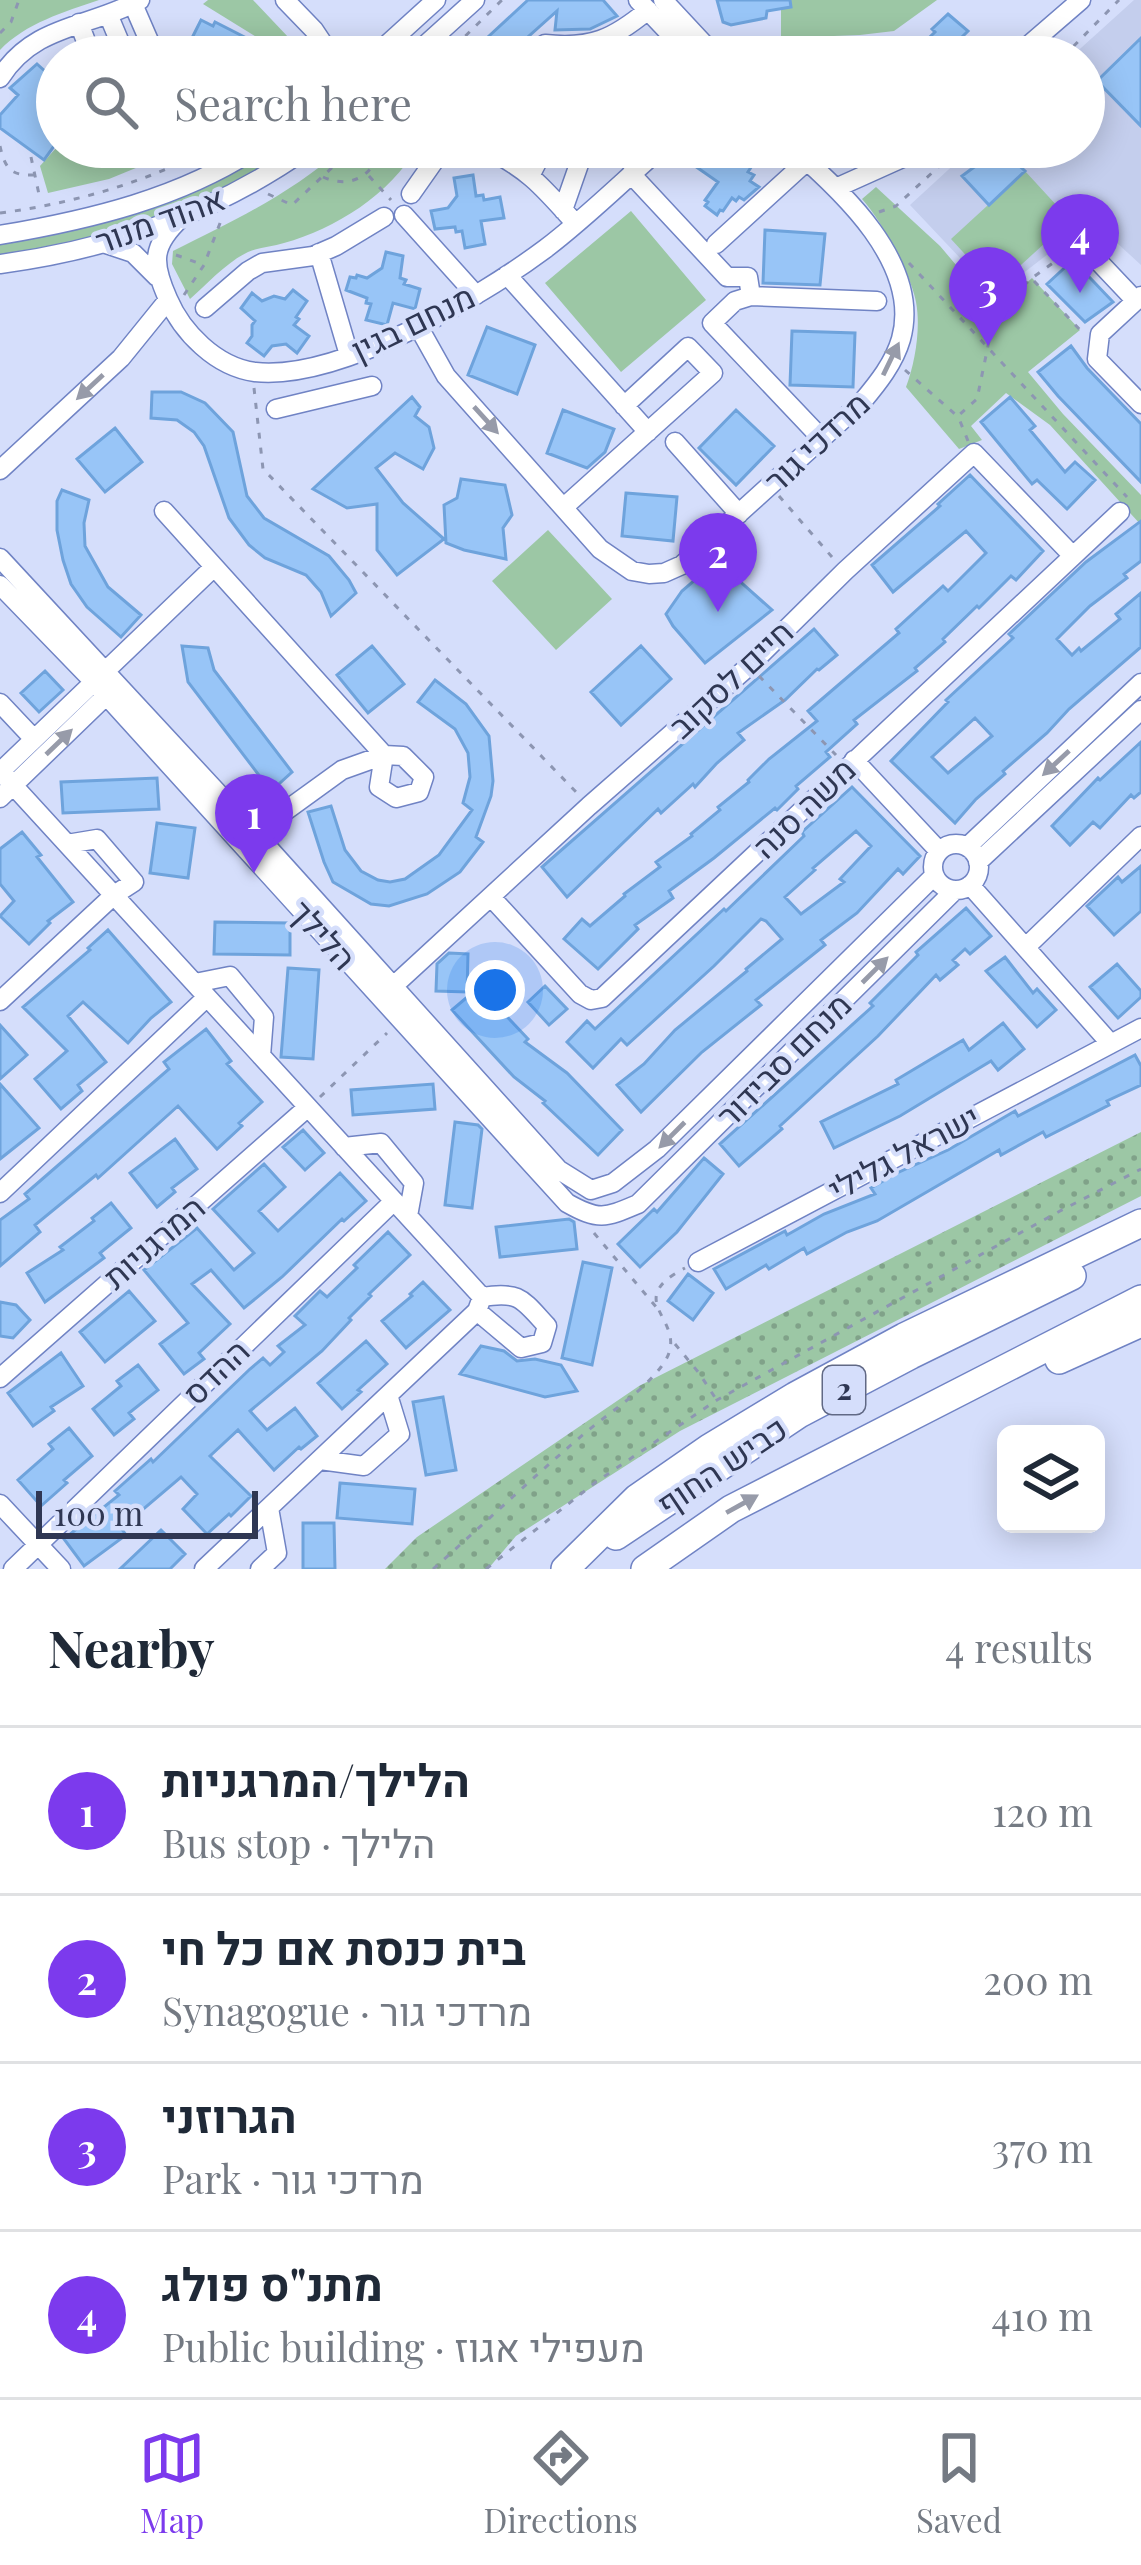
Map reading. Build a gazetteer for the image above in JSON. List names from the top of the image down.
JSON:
{
  "streets": {
    "highway": ["2", "כביש החוף"],
    "street": [
      "אהוד מנור",
      "מנחם בגין",
      "מרדכי גור",
      "חיים לסקוב",
      "משה סנה",
      "הלילך",
      "מנחם סבידור",
      "ישראל גלילי",
      "המרגניות",
      "ההדס"
    ]
  },
  "crossings": [
    ["מנחם בגין", "מרדכי גור"],
    ["חיים לסקוב", "משה סנה"],
    ["חיים לסקוב", "הלילך"],
    ["הלילך", "מנחם סבידור"]
  ],
  "scale_bar": "100 m",
  "page": {
    "search": "Search here",
    "pins": [
      "4",
      "3",
      "2",
      "1"
    ],
    "scale": "100 m",
    "heading": ["Nearby", "4 results"],
    "list": [
      {
        "mark": "1",
        "name": "הלילך/המרגניות",
        "note": "Bus stop · הלילך",
        "value": "120 m"
      },
      {
        "mark": "2",
        "name": "בית כנסת אם כל חי",
        "note": "Synagogue · מרדכי גור",
        "value": "200 m"
      },
      {
        "mark": "3",
        "name": "הגרוזני",
        "note": "Park · מרדכי גור",
        "value": "370 m"
      },
      {
        "mark": "4",
        "name": "מתנ\"ס פולג",
        "note": "Public building · מעפילי אגוז",
        "value": "410 m"
      }
    ],
    "nav": ["Map", "Directions", "Saved"]
  }
}
